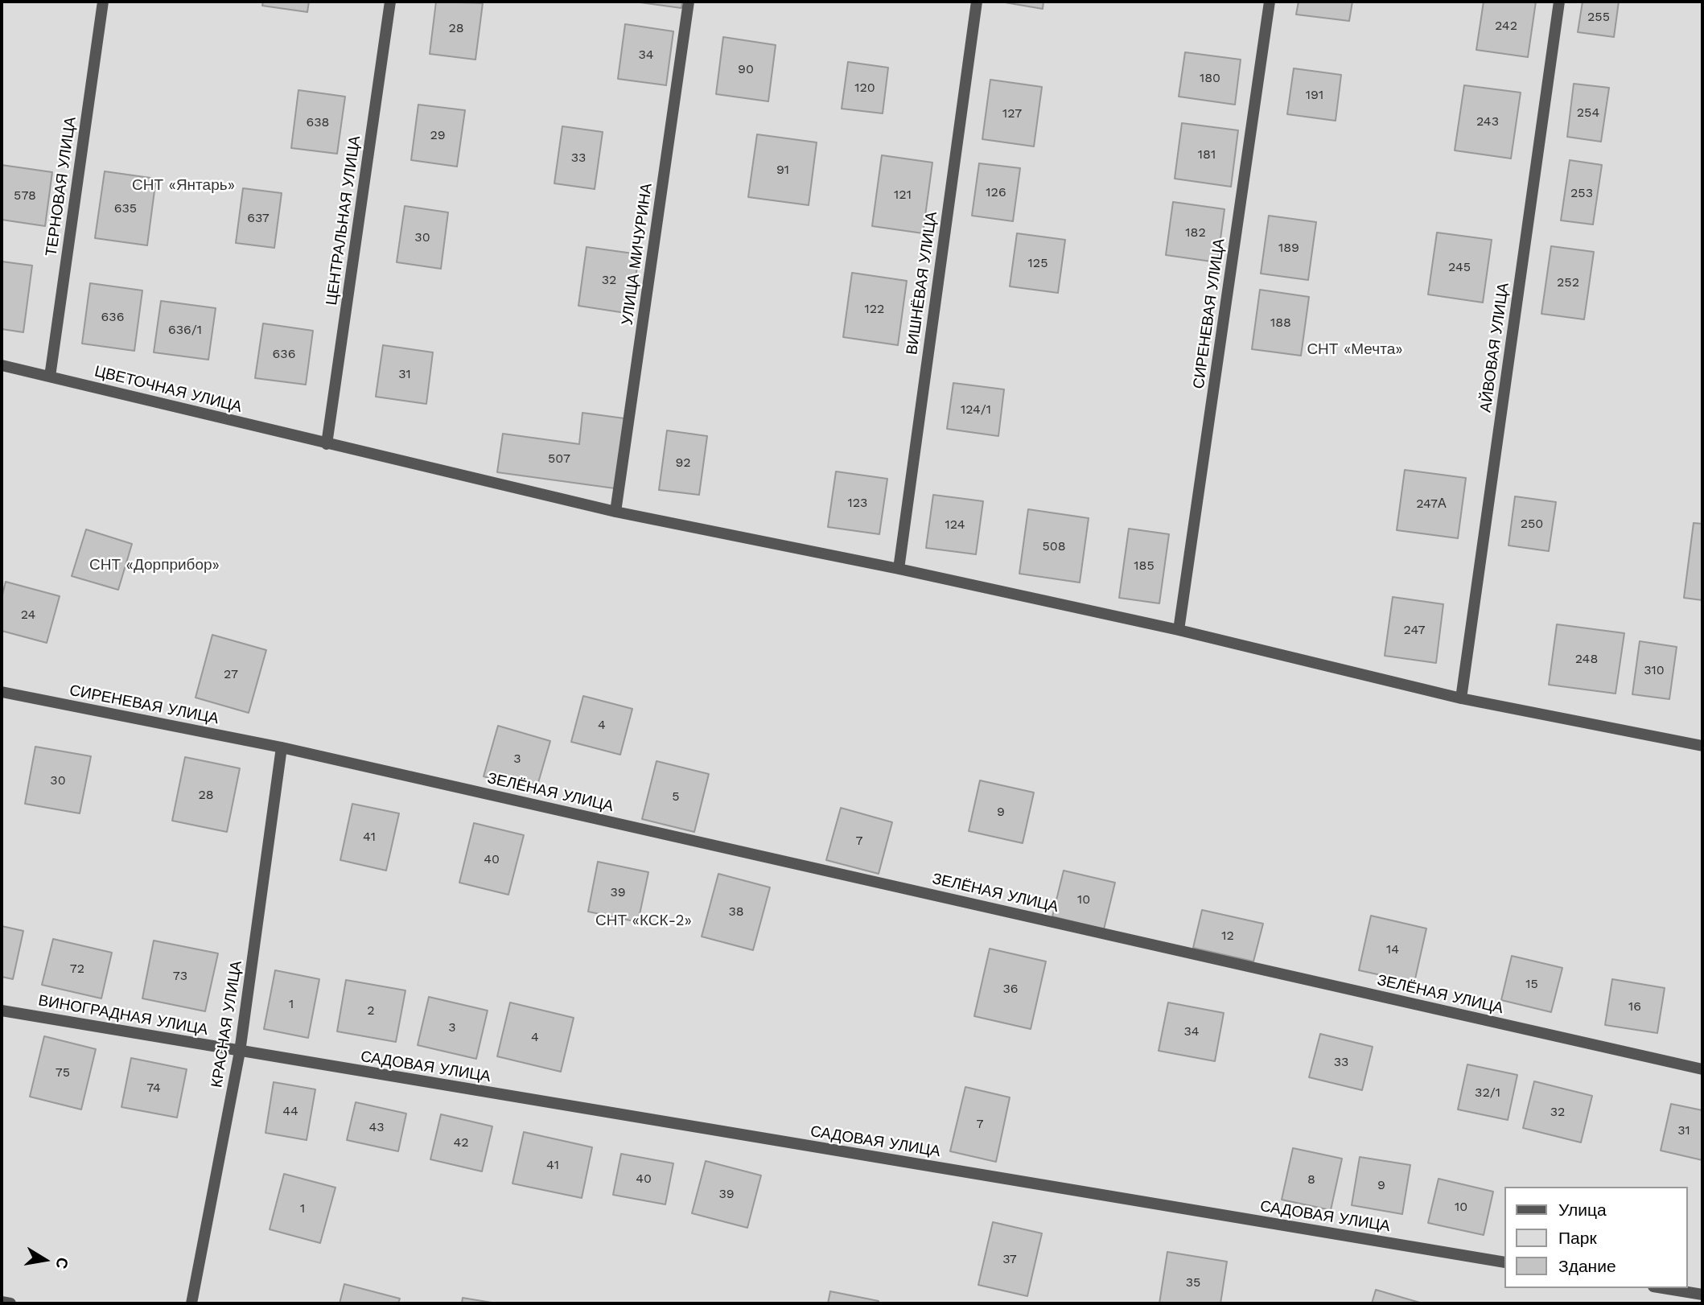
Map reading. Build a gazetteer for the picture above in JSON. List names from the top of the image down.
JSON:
{
  "streets": {
    "street": [
      "ТЕРНОВАЯ УЛИЦА",
      "ЦЕНТРАЛЬНАЯ УЛИЦА",
      "УЛИЦА МИЧУРИНА",
      "ВИШНЁВАЯ УЛИЦА",
      "СИРЕНЕВАЯ УЛИЦА",
      "АЙВОВАЯ УЛИЦА",
      "ЦВЕТОЧНАЯ УЛИЦА",
      "ЗЕЛЁНАЯ УЛИЦА",
      "ВИНОГРАДНАЯ УЛИЦА",
      "КРАСНАЯ УЛИЦА",
      "САДОВАЯ УЛИЦА"
    ]
  },
  "crossings": [
    ["ТЕРНОВАЯ УЛИЦА", "ЦВЕТОЧНАЯ УЛИЦА"],
    ["ЦЕНТРАЛЬНАЯ УЛИЦА", "ЦВЕТОЧНАЯ УЛИЦА"],
    ["УЛИЦА МИЧУРИНА", "ЦВЕТОЧНАЯ УЛИЦА"],
    ["ВИШНЁВАЯ УЛИЦА", "ЦВЕТОЧНАЯ УЛИЦА"],
    ["СИРЕНЕВАЯ УЛИЦА", "ЦВЕТОЧНАЯ УЛИЦА"],
    ["СИРЕНЕВАЯ УЛИЦА", "ЗЕЛЁНАЯ УЛИЦА"],
    ["СИРЕНЕВАЯ УЛИЦА", "КРАСНАЯ УЛИЦА"],
    ["АЙВОВАЯ УЛИЦА", "ЦВЕТОЧНАЯ УЛИЦА"],
    ["ЗЕЛЁНАЯ УЛИЦА", "КРАСНАЯ УЛИЦА"],
    ["ВИНОГРАДНАЯ УЛИЦА", "КРАСНАЯ УЛИЦА"],
    ["ВИНОГРАДНАЯ УЛИЦА", "САДОВАЯ УЛИЦА"],
    ["КРАСНАЯ УЛИЦА", "САДОВАЯ УЛИЦА"]
  ],
  "parks": [
    "СНТ «Янтарь»",
    "СНТ «Мечта»",
    "СНТ «Дорприбор»",
    "СНТ «КСК-2»"
  ],
  "house_numbers": [
    "255",
    "242",
    "28",
    "34",
    "90",
    "180",
    "120",
    "191",
    "254",
    "127",
    "243",
    "638",
    "29",
    "181",
    "33",
    "91",
    "126",
    "253",
    "121",
    "578",
    "635",
    "637",
    "182",
    "30",
    "189",
    "125",
    "245",
    "32",
    "252",
    "122",
    "636",
    "188",
    "636/1",
    "636",
    "31",
    "124/1",
    "507",
    "92",
    "123",
    "247А",
    "250",
    "124",
    "508",
    "185",
    "24",
    "247",
    "248",
    "310",
    "27",
    "4",
    "3",
    "30",
    "28",
    "5",
    "9",
    "41",
    "7",
    "40",
    "39",
    "10",
    "38",
    "12",
    "14",
    "72",
    "73",
    "15",
    "36",
    "1",
    "16",
    "2",
    "3",
    "34",
    "4",
    "33",
    "75",
    "74",
    "32/1",
    "44",
    "32",
    "7",
    "43",
    "31",
    "42",
    "41",
    "40",
    "8",
    "9",
    "39",
    "10",
    "1",
    "37",
    "35"
  ],
  "legend": ["Улица", "Парк", "Здание"],
  "north": "right"
}
